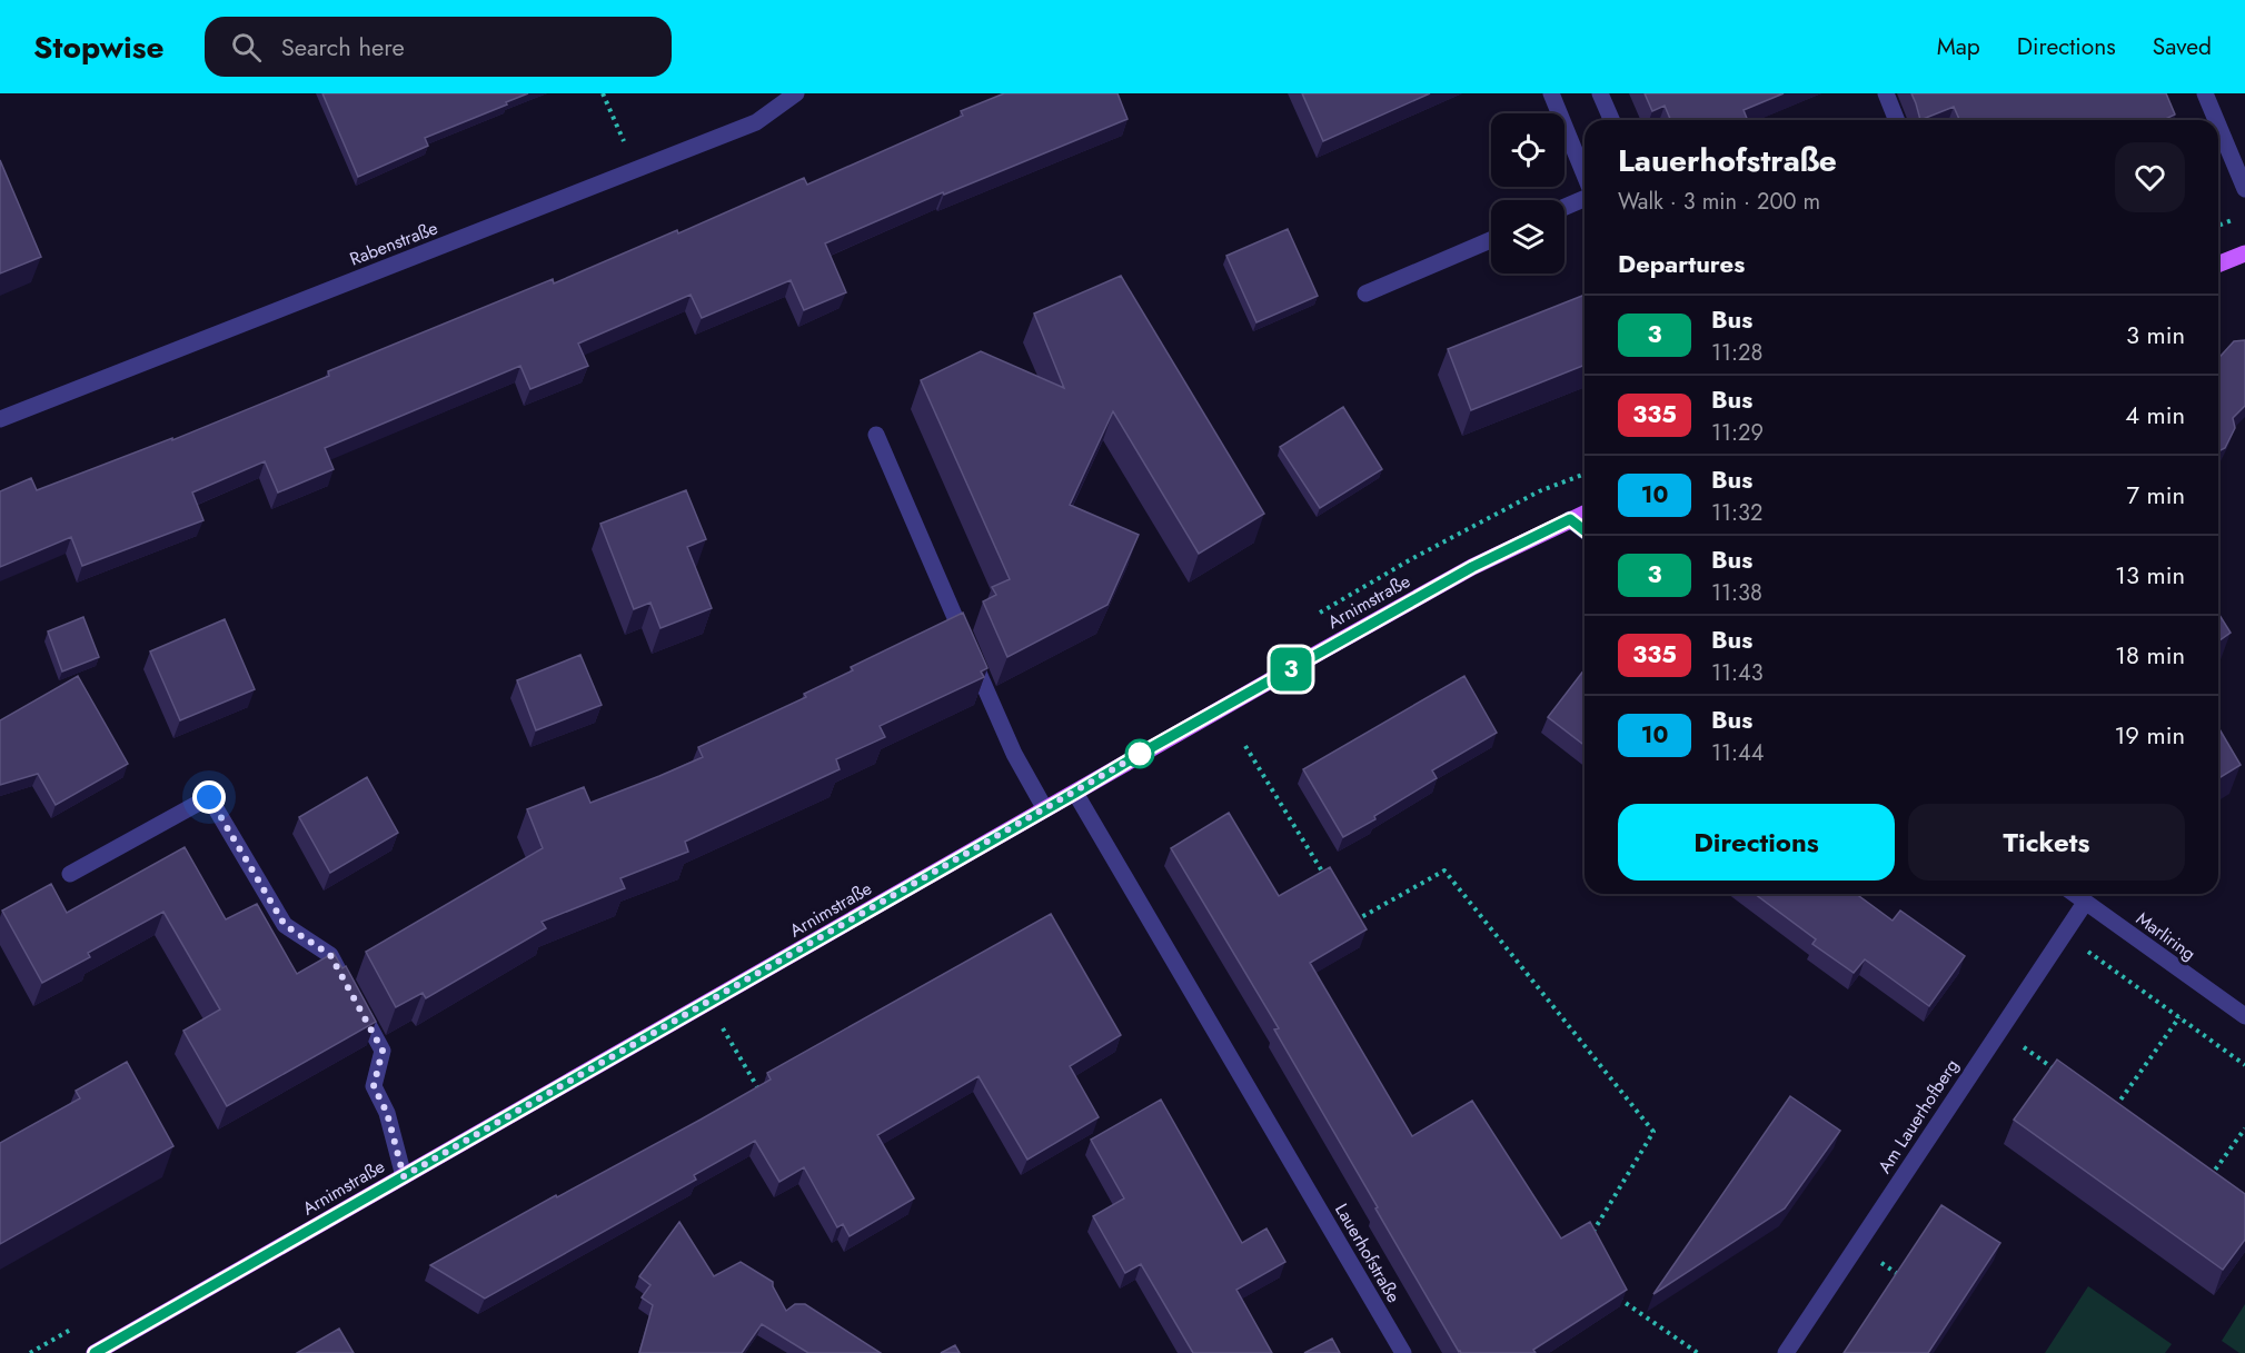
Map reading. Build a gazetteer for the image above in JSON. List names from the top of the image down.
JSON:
{
  "streets": {
    "main road": ["Arnimstraße"],
    "street": [
      "Rabenstraße",
      "Marliring",
      "Am Lauerhofberg",
      "Lauerhofstraße"
    ]
  },
  "crossings": [
    ["Arnimstraße", "Lauerhofstraße"],
    ["Marliring", "Am Lauerhofberg"]
  ],
  "lines": ["bus line 3"],
  "page": {
    "header": "Stopwise",
    "search": "Search here",
    "nav": ["Map", "Directions", "Saved"],
    "on_map": "3",
    "heading": [
      ["Lauerhofstraße", "Walk · 3 min · 200 m"],
      "Departures"
    ],
    "list": [
      {
        "mark": "3",
        "name": "Bus",
        "note": "11:28",
        "value": "3 min"
      },
      {
        "mark": "335",
        "name": "Bus",
        "note": "11:29",
        "value": "4 min"
      },
      {
        "mark": "10",
        "name": "Bus",
        "note": "11:32",
        "value": "7 min"
      },
      {
        "mark": "3",
        "name": "Bus",
        "note": "11:38",
        "value": "13 min"
      },
      {
        "mark": "335",
        "name": "Bus",
        "note": "11:43",
        "value": "18 min"
      },
      {
        "mark": "10",
        "name": "Bus",
        "note": "11:44",
        "value": "19 min"
      }
    ],
    "buttons": ["Directions", "Tickets"]
  }
}
